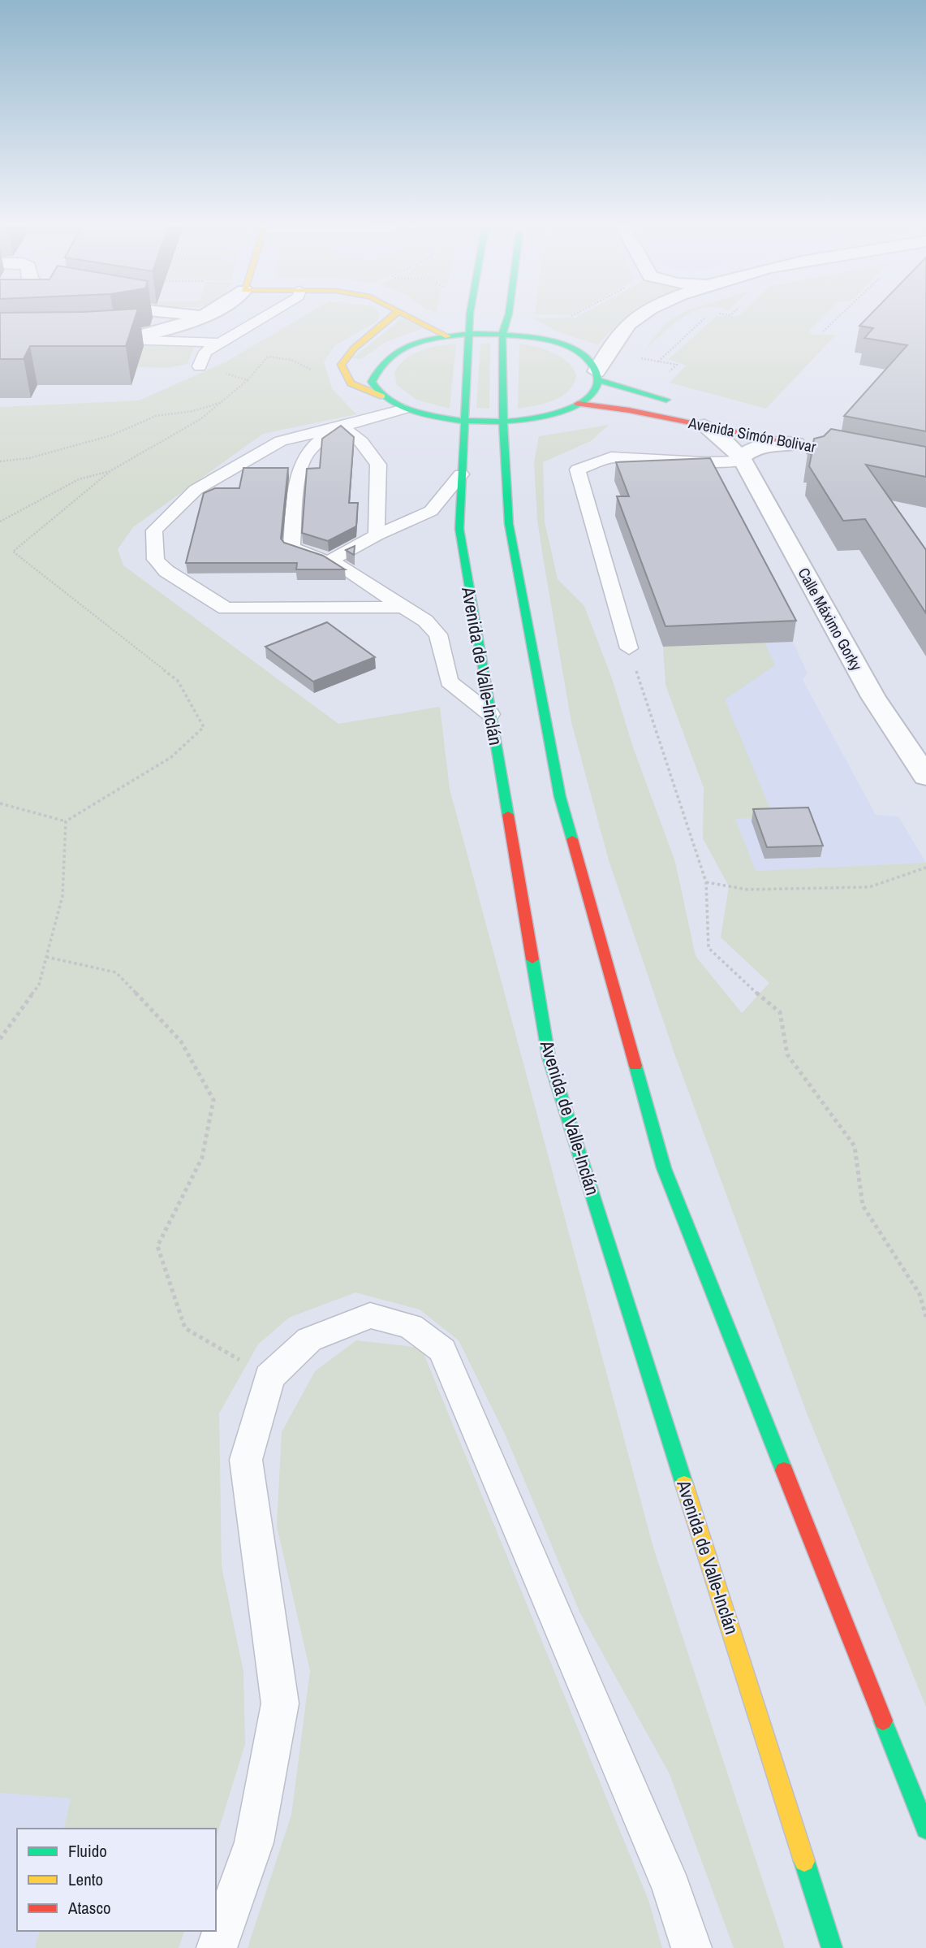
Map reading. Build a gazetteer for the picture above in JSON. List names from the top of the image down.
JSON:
{
  "streets": {
    "main road": ["Avenida Simón Bolivar", "Avenida de Valle-Inclán"],
    "street": ["Calle Máximo Gorky"]
  },
  "crossings": [
    ["Avenida Simón Bolivar", "Calle Máximo Gorky"]
  ],
  "legend": ["Fluido", "Lento", "Atasco"]
}
